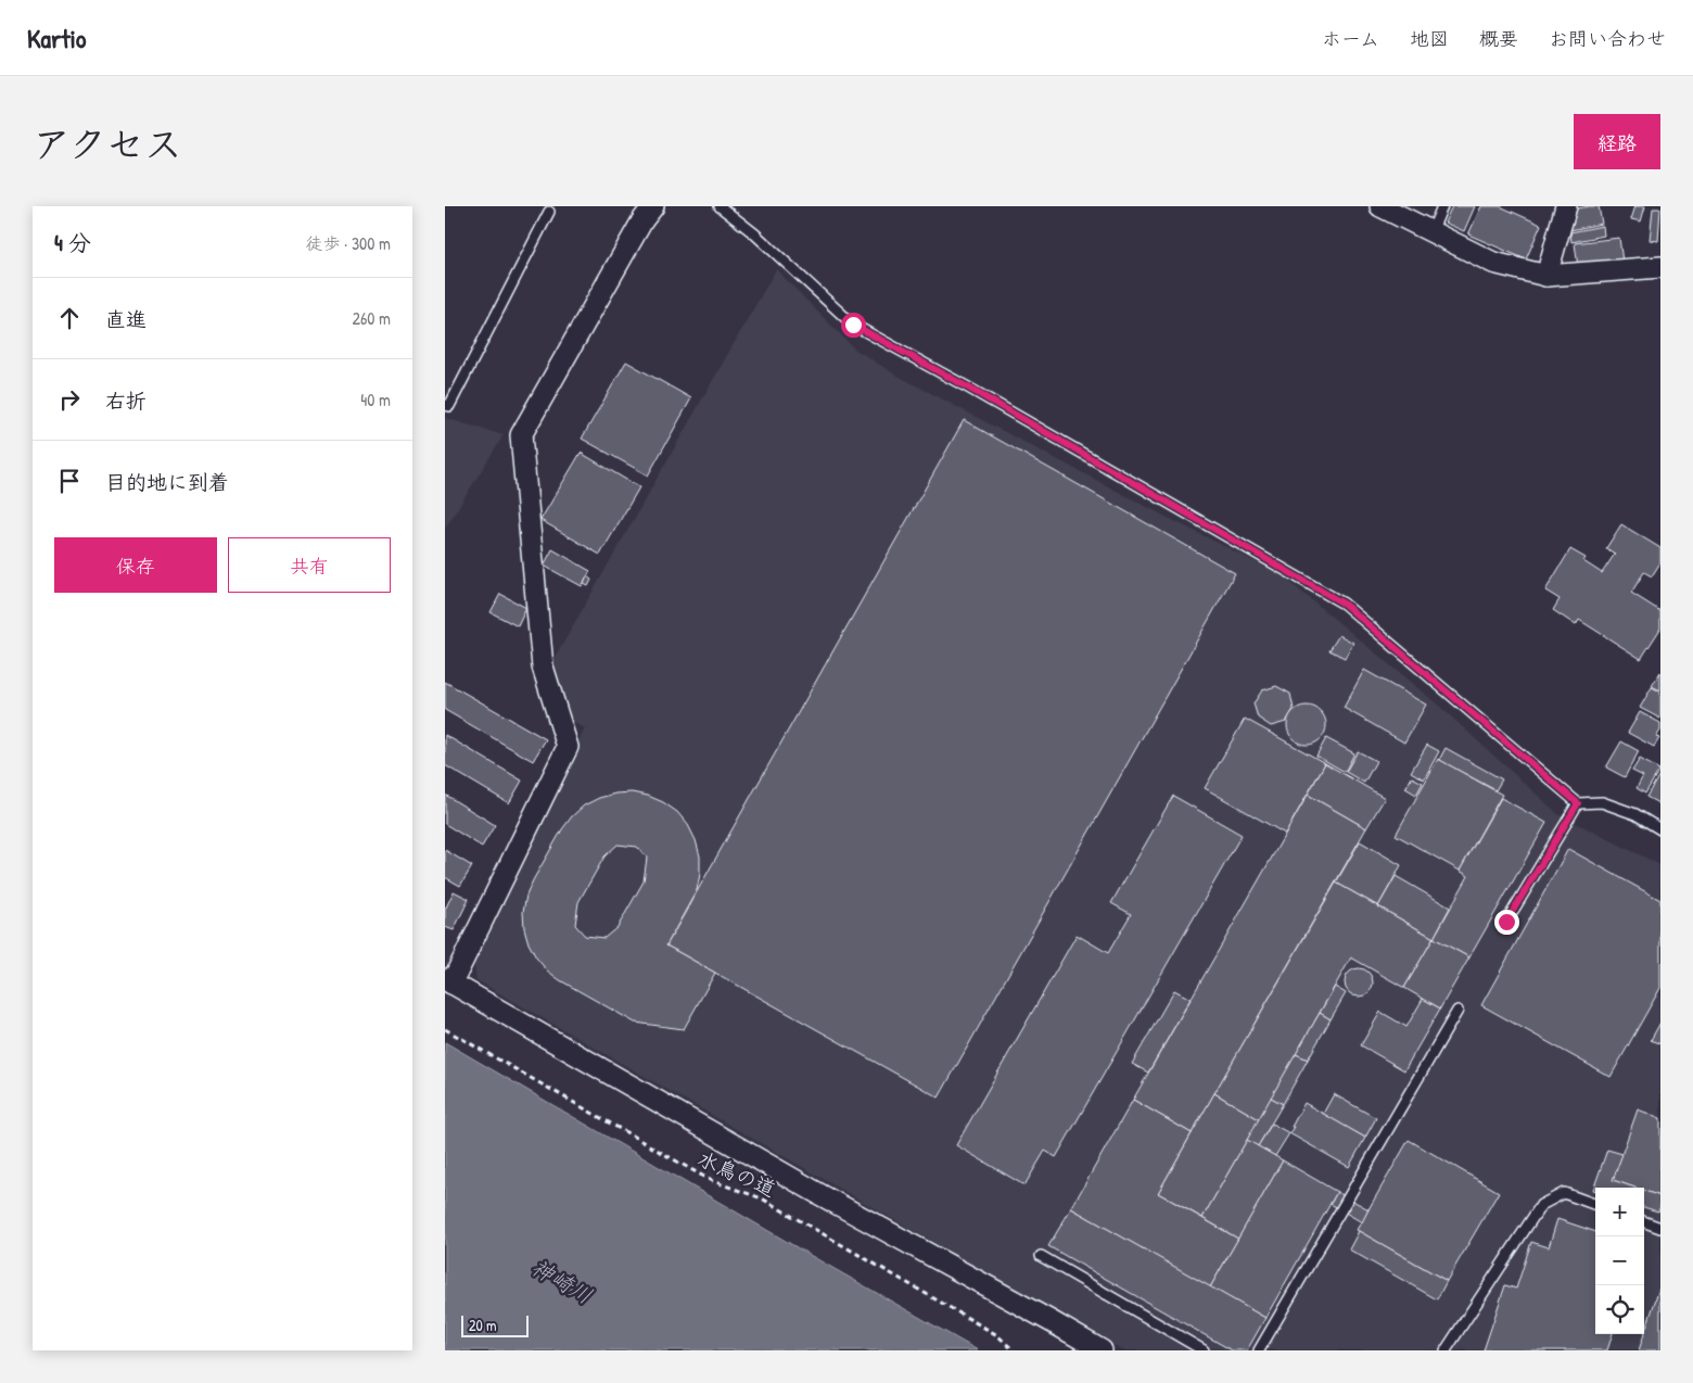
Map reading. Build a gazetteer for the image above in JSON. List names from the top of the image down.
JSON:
{
  "streets": {
    "path": ["水鳥の道"]
  },
  "water": ["神崎川"],
  "scale_bar": "20 m",
  "page": {
    "header": "Kartio",
    "nav": [
      "ホーム",
      "地図",
      "概要",
      "お問い合わせ"
    ],
    "title": "アクセス",
    "buttons": [
      "経路",
      ["保存", "共有"]
    ],
    "heading": ["4 分", "徒歩 · 300 m"],
    "list": [
      ["直進", "260 m"],
      ["右折", "40 m"],
      "目的地に到着"
    ],
    "map_buttons": ["+", "−"],
    "scale": "20 m"
  }
}
